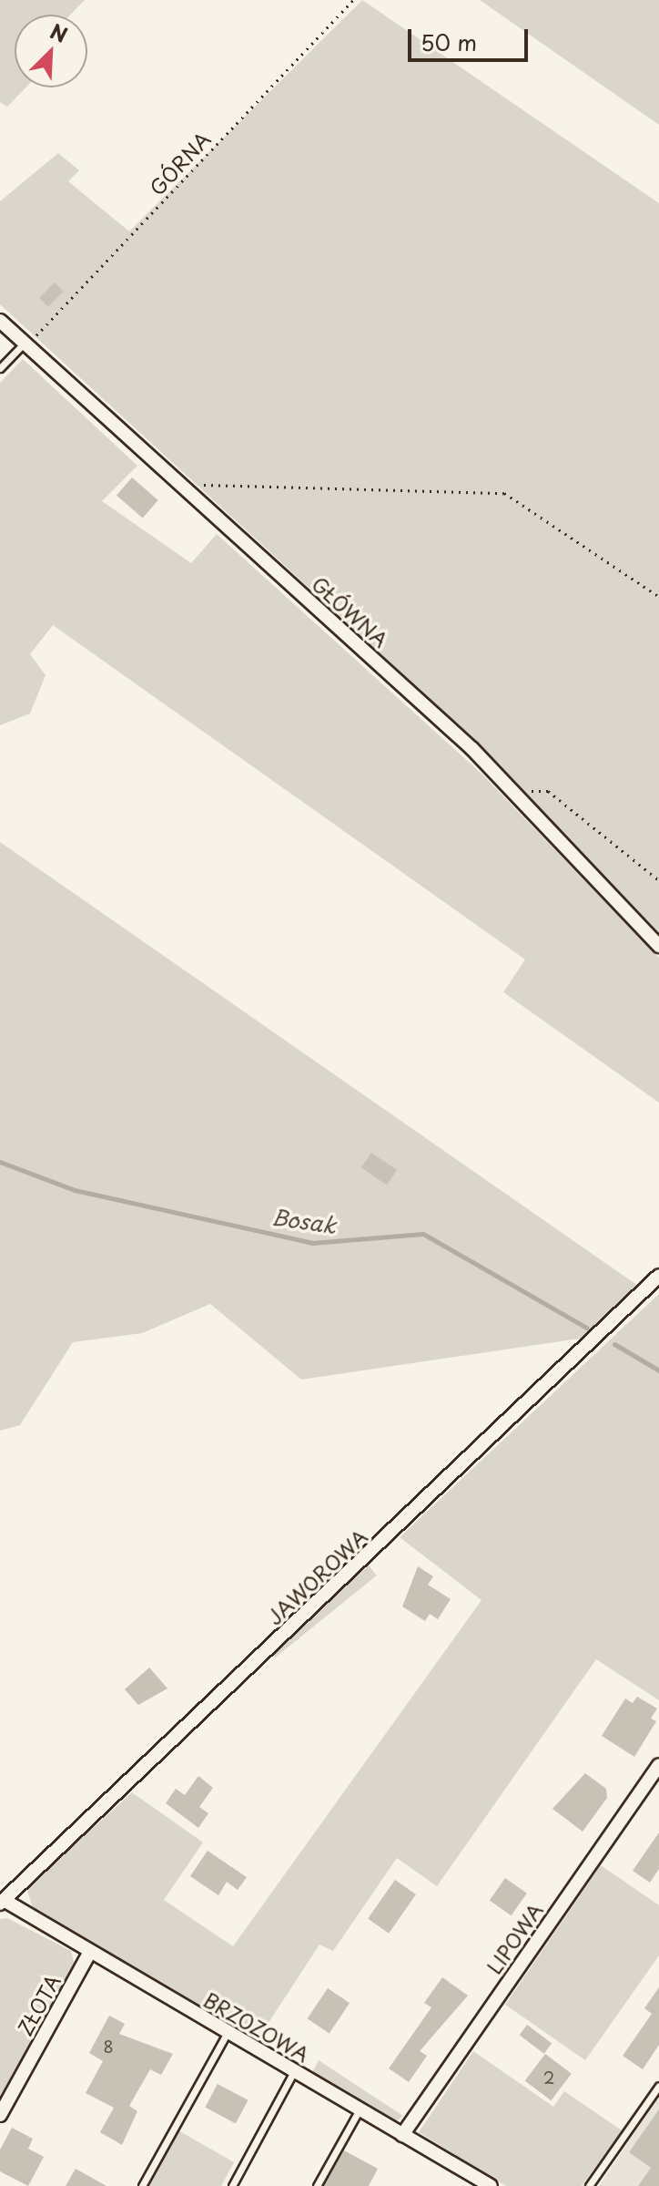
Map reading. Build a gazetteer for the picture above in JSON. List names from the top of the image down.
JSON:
{
  "streets": {
    "street": [
      "GŁÓWNA",
      "JAWOROWA",
      "LIPOWA",
      "ZŁOTA",
      "BRZOZOWA"
    ],
    "path": ["GÓRNA"]
  },
  "crossings": [
    ["GÓRNA", "GŁÓWNA"],
    ["JAWOROWA", "BRZOZOWA"],
    ["LIPOWA", "BRZOZOWA"],
    ["ZŁOTA", "BRZOZOWA"]
  ],
  "water": ["Bosak"],
  "house_numbers": ["8", "2"],
  "scale_bar": "50 m",
  "north": "top right"
}
